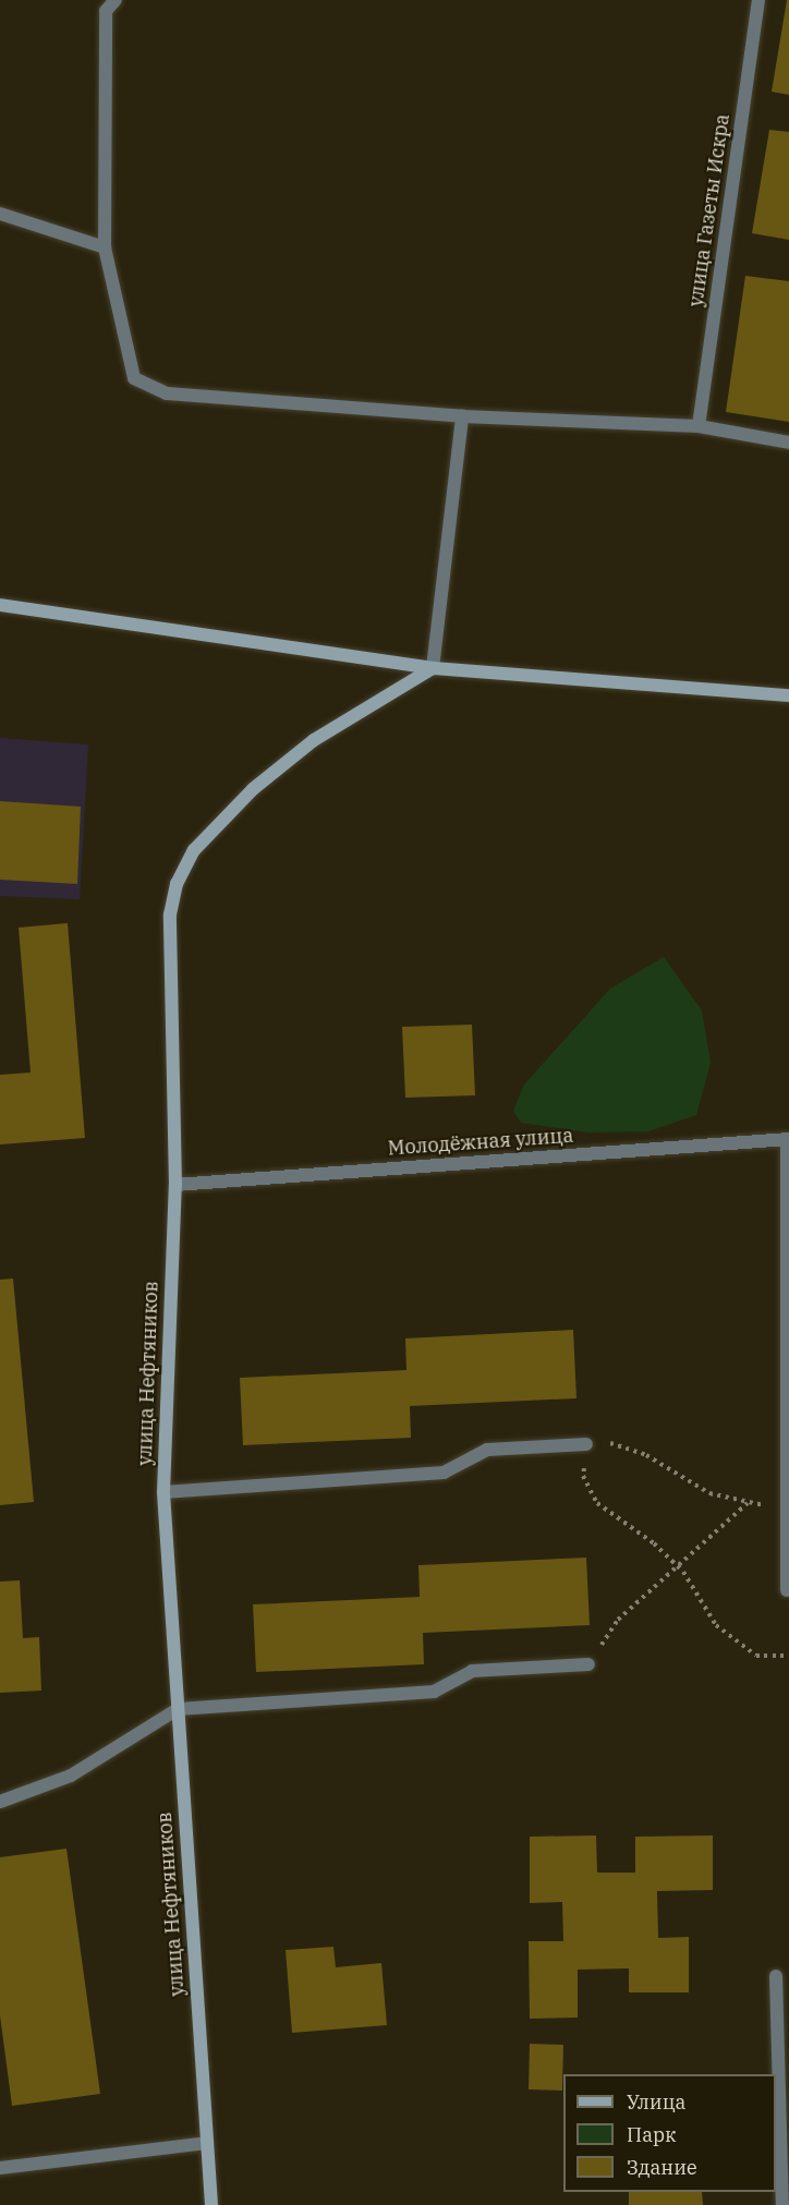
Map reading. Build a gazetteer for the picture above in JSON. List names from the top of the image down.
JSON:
{
  "streets": {
    "street": ["улица Газеты Искра", "Молодёжная улица", "улица Нефтяников"]
  },
  "crossings": [
    ["Молодёжная улица", "улица Нефтяников"]
  ],
  "legend": ["Улица", "Парк", "Здание"]
}
